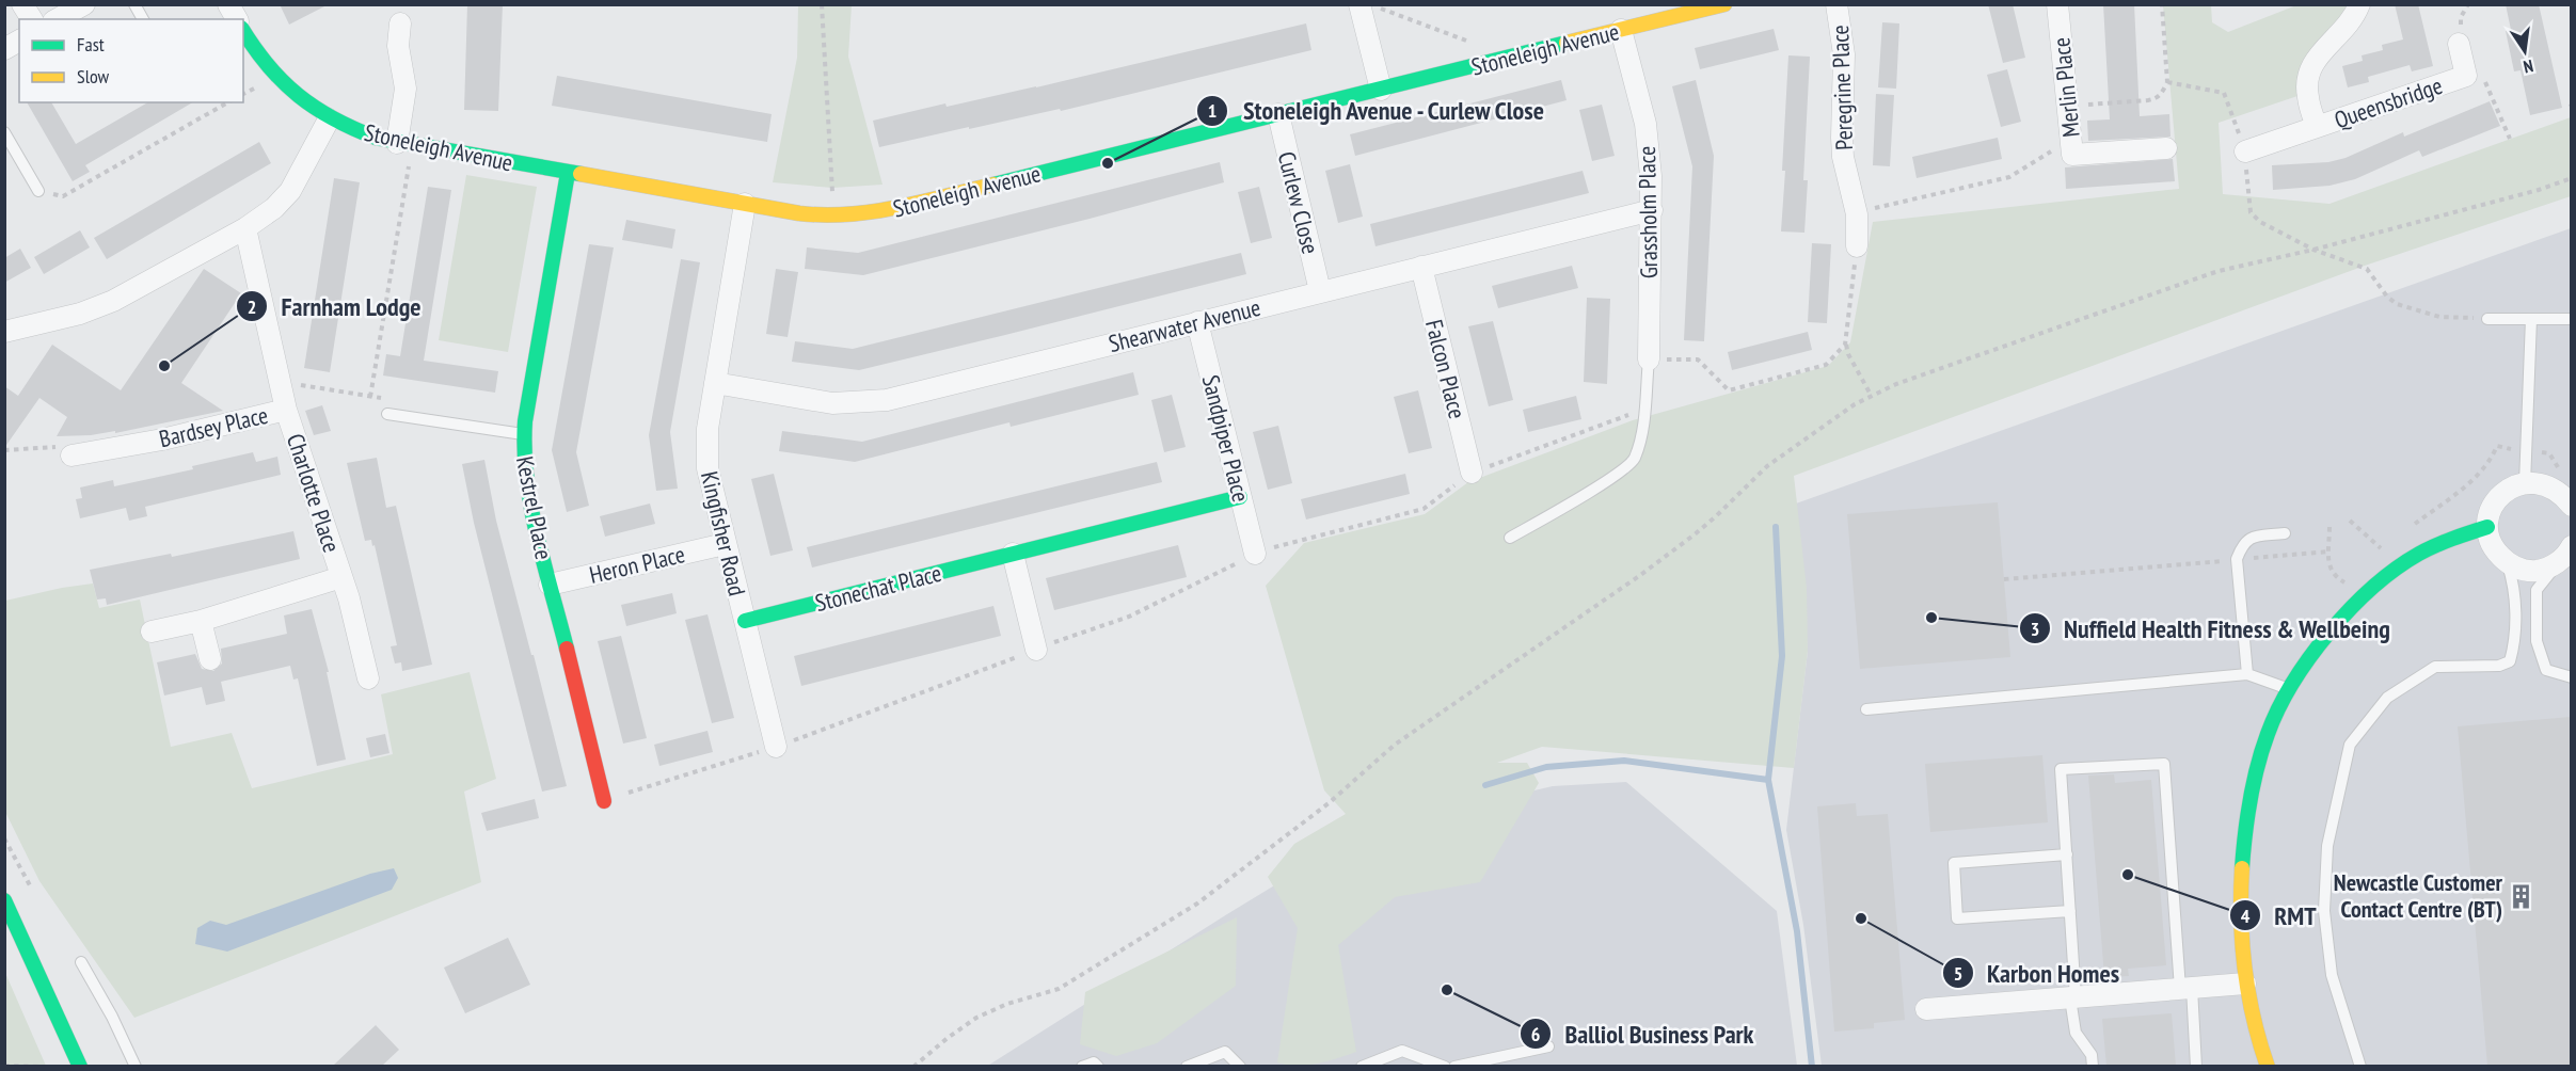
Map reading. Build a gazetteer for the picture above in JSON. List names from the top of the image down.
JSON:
{
  "streets": {
    "street": [
      "Stoneleigh Avenue",
      "Peregrine Place",
      "Merlin Place",
      "Queensbridge",
      "Curlew Close",
      "Grassholm Place",
      "Shearwater Avenue",
      "Falcon Place",
      "Bardsey Place",
      "Sandpiper Place",
      "Charlotte Place",
      "Kestrel Place",
      "Kingfisher Road",
      "Heron Place",
      "Stonechat Place"
    ]
  },
  "crossings": [
    ["Stoneleigh Avenue", "Curlew Close"],
    ["Stoneleigh Avenue", "Grassholm Place"],
    ["Stoneleigh Avenue", "Kestrel Place"],
    ["Stoneleigh Avenue", "Kingfisher Road"],
    ["Curlew Close", "Shearwater Avenue"],
    ["Grassholm Place", "Shearwater Avenue"],
    ["Shearwater Avenue", "Falcon Place"],
    ["Shearwater Avenue", "Sandpiper Place"],
    ["Shearwater Avenue", "Kingfisher Road"],
    ["Bardsey Place", "Charlotte Place"],
    ["Sandpiper Place", "Stonechat Place"],
    ["Kestrel Place", "Heron Place"],
    ["Kingfisher Road", "Heron Place"],
    ["Kingfisher Road", "Stonechat Place"]
  ],
  "places": {
    "other": [
      "Stoneleigh Avenue - Curlew Close",
      "Farnham Lodge",
      "Nuffield Health Fitness & Wellbeing",
      "RMT",
      "Karbon Homes",
      "Balliol Business Park"
    ],
    "building": ["Newcastle Customer Contact Centre (BT)"]
  },
  "legend": ["Fast", "Slow"],
  "north": "bottom"
}
